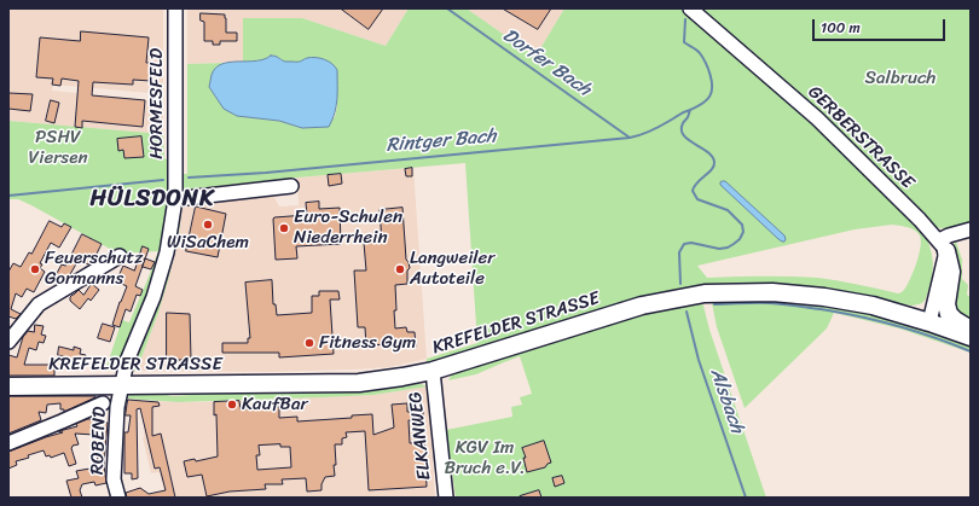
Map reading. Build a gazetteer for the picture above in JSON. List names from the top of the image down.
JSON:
{
  "streets": {
    "main road": ["KREFELDER STRASSE"],
    "street": [
      "HORMESFELD",
      "GERBERSTRASSE",
      "ELKANWEG",
      "ROBEND"
    ]
  },
  "crossings": [
    ["HORMESFELD", "KREFELDER STRASSE"],
    ["HORMESFELD", "ROBEND"],
    ["KREFELDER STRASSE", "ELKANWEG"],
    ["KREFELDER STRASSE", "ROBEND"]
  ],
  "districts": ["HÜLSDONK"],
  "water": ["Dorfer Bach", "Rintger Bach", "Alsbach"],
  "parks": ["Salbruch", "PSHV Viersen", "KGV Im Bruch e.V."],
  "places": [
    "WiSaChem",
    "Euro-Schulen Niederrhein",
    "Feuerschutz Gormanns",
    "Langweiler Autoteile",
    "Fitness Gym",
    "KaufBar"
  ],
  "scale_bar": "100 m"
}
